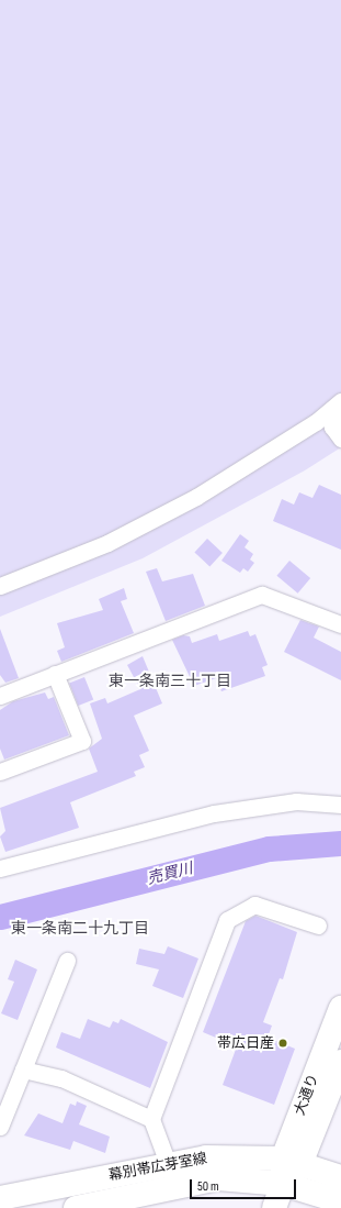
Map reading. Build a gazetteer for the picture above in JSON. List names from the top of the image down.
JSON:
{
  "streets": {
    "main road": ["大通り", "幕別帯広芽室線"]
  },
  "crossings": [
    ["大通り", "幕別帯広芽室線"]
  ],
  "districts": ["東一条南三十丁目", "東一条南二十九丁目"],
  "water": ["売買川"],
  "places": ["帯広日産"],
  "scale_bar": "50 m"
}
